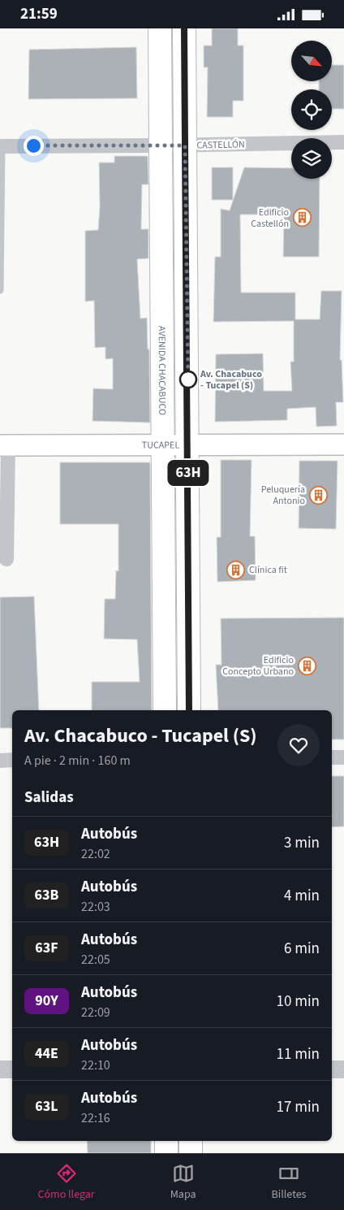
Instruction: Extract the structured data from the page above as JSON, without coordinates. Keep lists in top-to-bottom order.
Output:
{
  "streets": {
    "main road": ["AVENIDA CHACABUCO", "TUCAPEL"],
    "street": ["CASTELLÓN"]
  },
  "crossings": [
    ["CASTELLÓN", "AVENIDA CHACABUCO"],
    ["AVENIDA CHACABUCO", "TUCAPEL"]
  ],
  "places": {
    "building": [
      "Edificio Castellón",
      "Peluquería Antonio",
      "Clínica fit",
      "Edificio Concepto Urbano"
    ],
    "other": ["Av. Chacabuco - Tucapel (S)"]
  },
  "lines": ["bus line 63H"],
  "north": "bottom right",
  "page": {
    "status": "21:59",
    "on_map": "63H",
    "heading": [
      ["Av. Chacabuco - Tucapel (S)", "A pie · 2 min · 160 m"],
      "Salidas"
    ],
    "list": [
      {
        "mark": "63H",
        "name": "Autobús",
        "note": "22:02",
        "value": "3 min"
      },
      {
        "mark": "63B",
        "name": "Autobús",
        "note": "22:03",
        "value": "4 min"
      },
      {
        "mark": "63F",
        "name": "Autobús",
        "note": "22:05",
        "value": "6 min"
      },
      {
        "mark": "90Y",
        "name": "Autobús",
        "note": "22:09",
        "value": "10 min"
      },
      {
        "mark": "44E",
        "name": "Autobús",
        "note": "22:10",
        "value": "11 min"
      },
      {
        "mark": "63L",
        "name": "Autobús",
        "note": "22:16",
        "value": "17 min"
      }
    ],
    "tabs": ["Cómo llegar", "Mapa", "Billetes"]
  }
}
